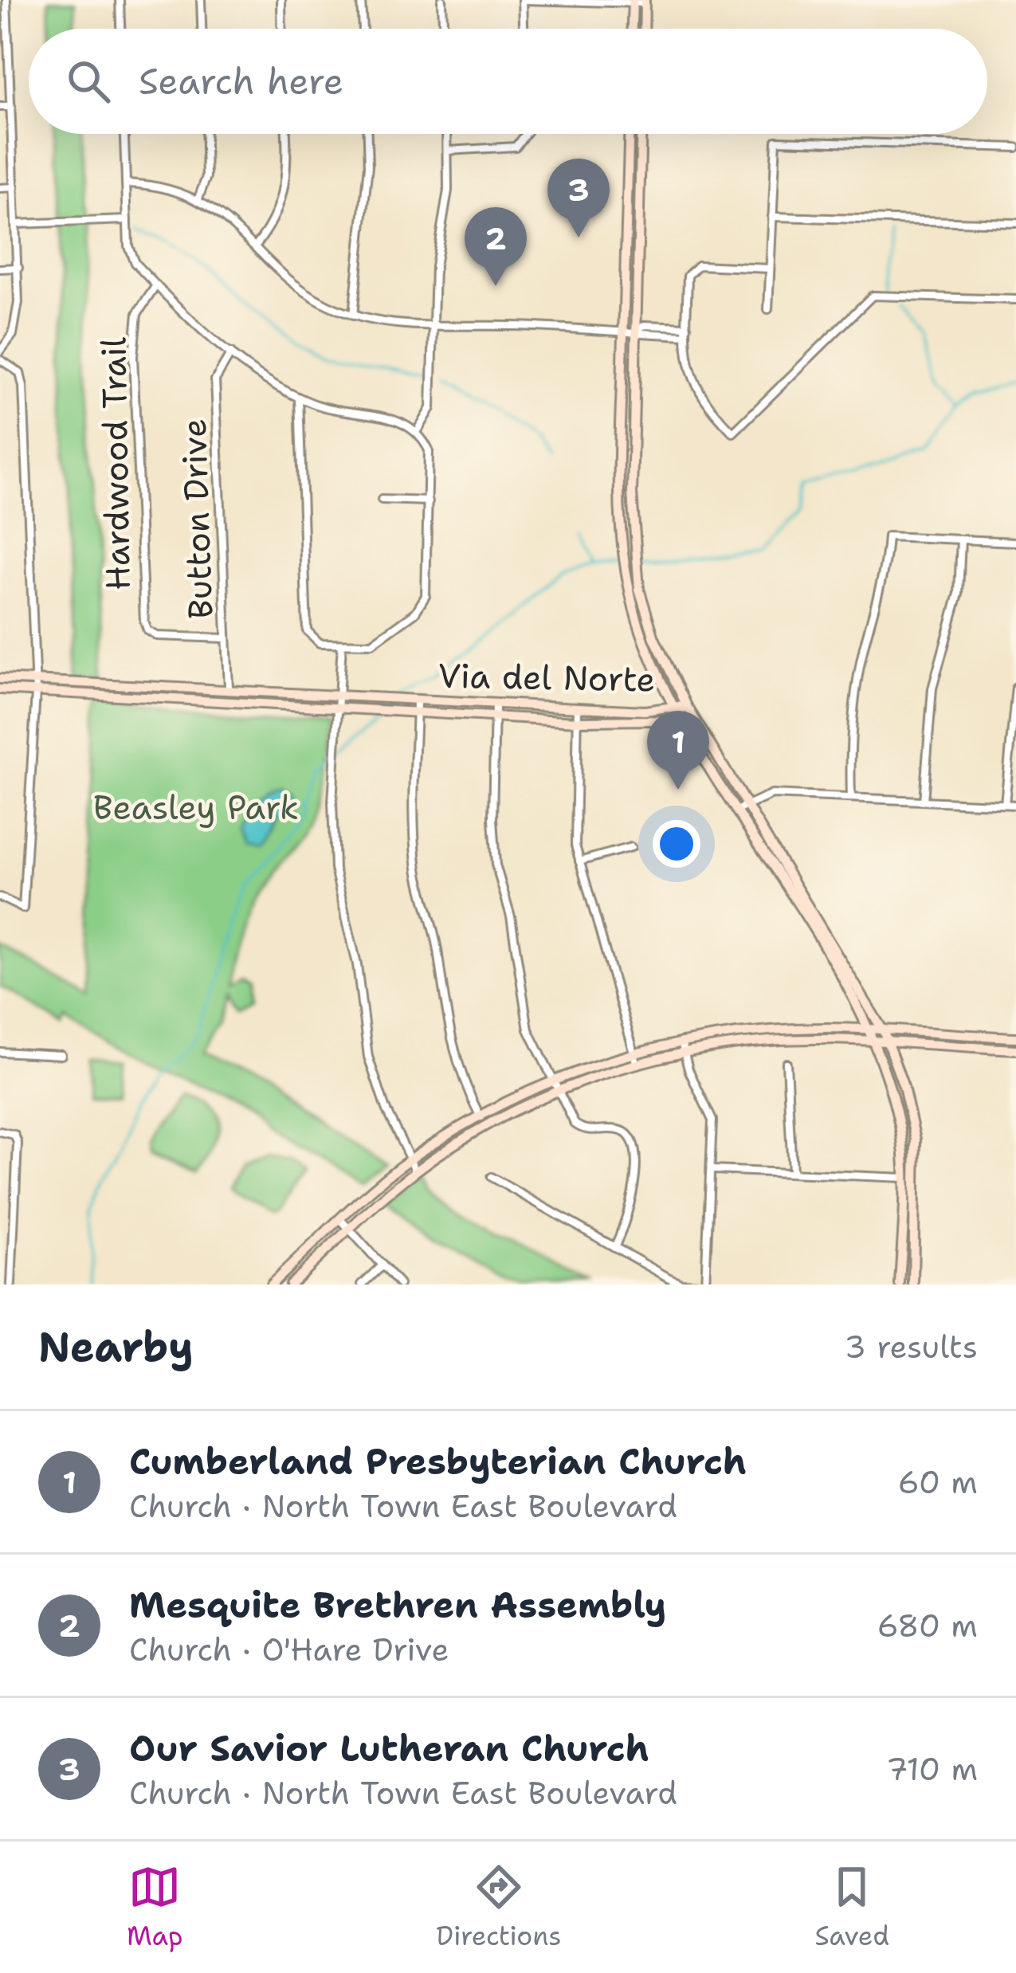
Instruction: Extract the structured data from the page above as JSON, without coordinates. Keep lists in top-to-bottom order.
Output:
{
  "streets": {
    "main road": ["Via del Norte"],
    "street": ["Hardwood Trail", "Button Drive"]
  },
  "crossings": [
    ["Hardwood Trail", "Button Drive"],
    ["Button Drive", "Via del Norte"]
  ],
  "parks": ["Beasley Park"],
  "page": {
    "search": "Search here",
    "pins": ["3", "2", "1"],
    "heading": ["Nearby", "3 results"],
    "list": [
      {
        "mark": "1",
        "name": "Cumberland Presbyterian Church",
        "note": "Church · North Town East Boulevard",
        "value": "60 m"
      },
      {
        "mark": "2",
        "name": "Mesquite Brethren Assembly",
        "note": "Church · O'Hare Drive",
        "value": "680 m"
      },
      {
        "mark": "3",
        "name": "Our Savior Lutheran Church",
        "note": "Church · North Town East Boulevard",
        "value": "710 m"
      }
    ],
    "nav": ["Map", "Directions", "Saved"]
  }
}
